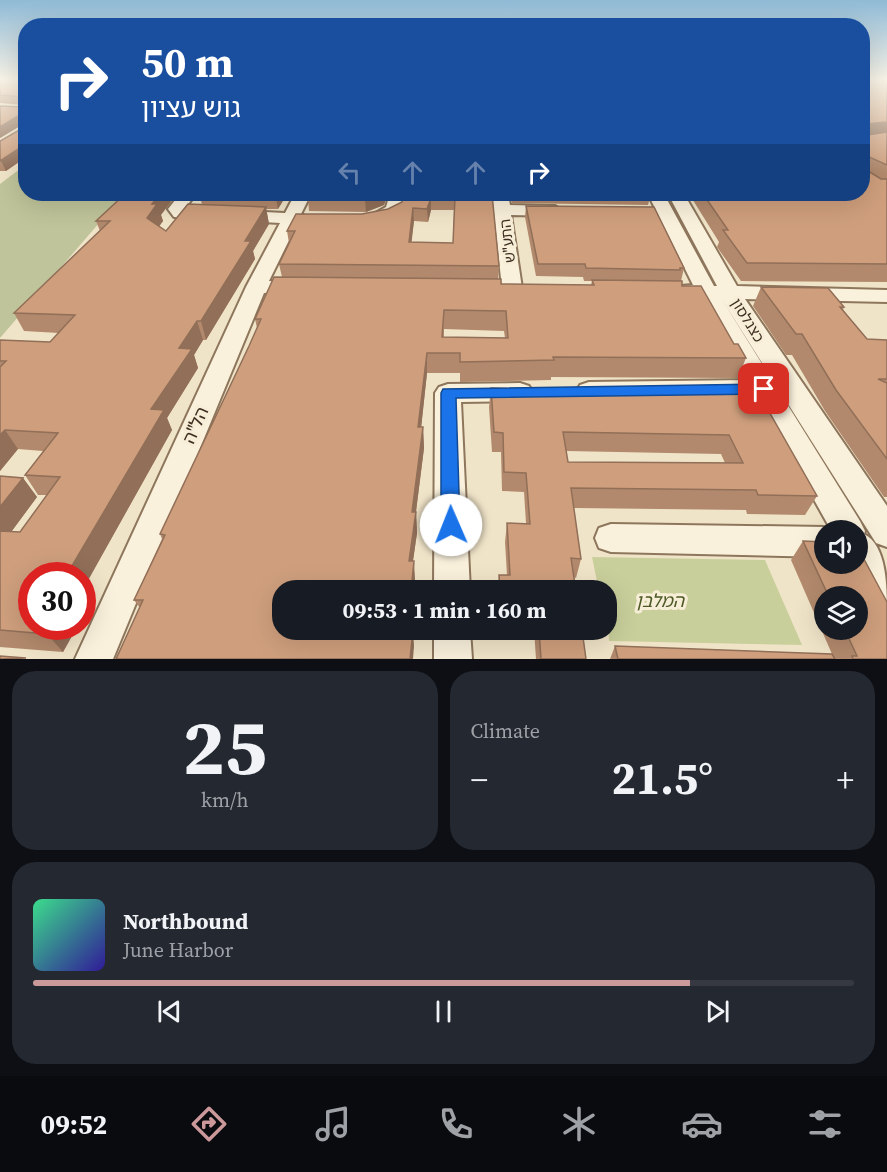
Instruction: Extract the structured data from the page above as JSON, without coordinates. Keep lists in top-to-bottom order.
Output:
{
  "streets": {
    "street": ["התע\"ש", "כצנלסון", "הל\"ה"]
  },
  "parks": ["המלבן"],
  "page": {
    "turn": ["50 m", "גוש עציון"],
    "limit": "30",
    "trip": "09:53 · 1 min · 160 m",
    "tile": [
      ["25", "km/h"],
      "Climate"
    ],
    "heat": ["−", "21.5°", "+"],
    "song": ["Northbound", "June Harbor"],
    "tabs": "09:52"
  }
}
